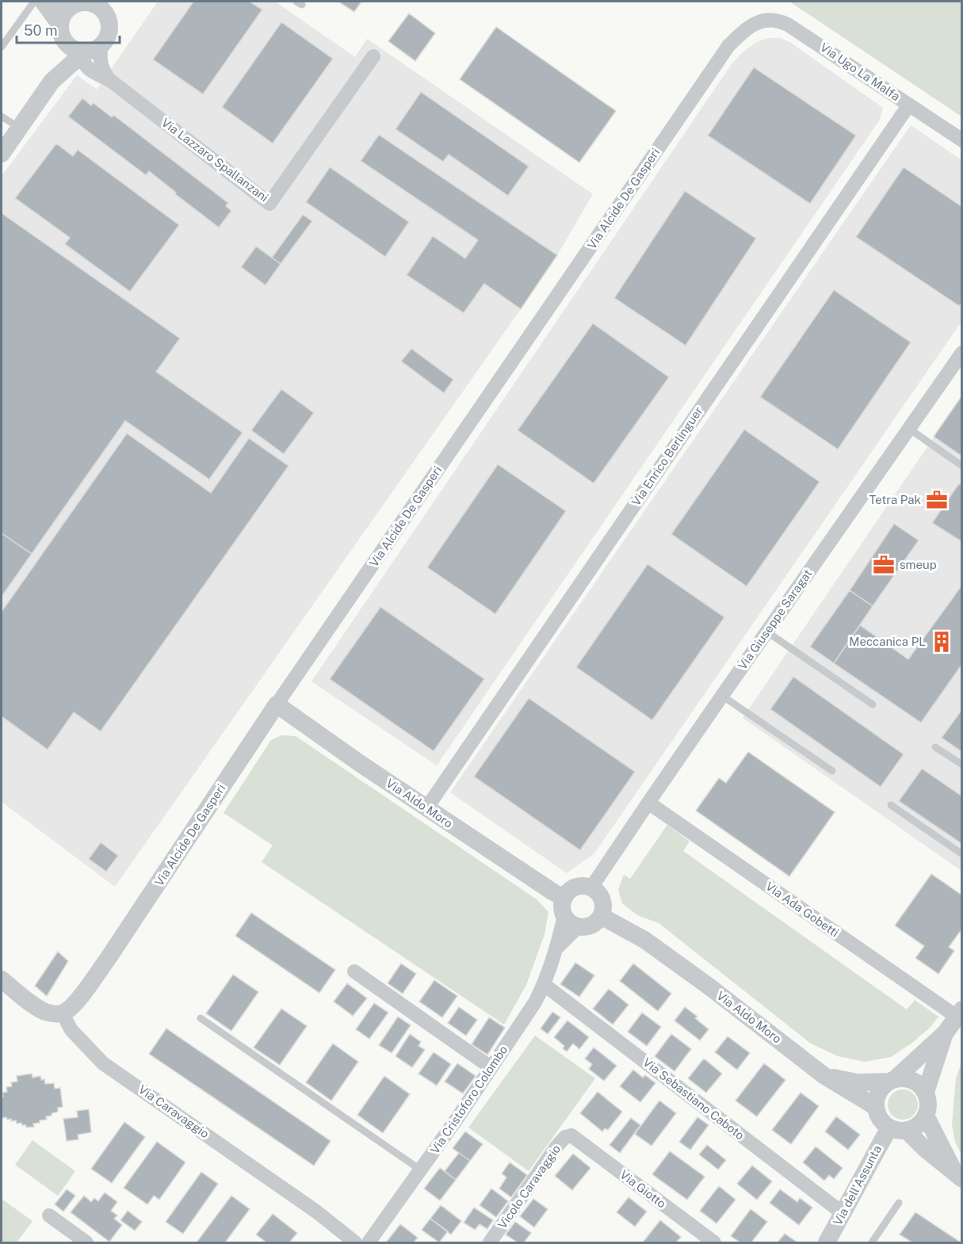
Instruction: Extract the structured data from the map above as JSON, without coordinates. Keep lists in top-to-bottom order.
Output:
{
  "streets": {
    "street": [
      "Via Ugo La Malfa",
      "Via Lazzaro Spallanzani",
      "Via Alcide De Gasperi",
      "Via Enrico Berlinguer",
      "Via Giuseppe Saragat",
      "Via Aldo Moro",
      "Via Ada Gobetti",
      "Via Sebastiano Caboto",
      "Via Cristoforo Colombo",
      "Via Caravaggio",
      "Via dell'Assunta",
      "Vicolo Caravaggio",
      "Via Giotto"
    ]
  },
  "crossings": [
    ["Via Ugo La Malfa", "Via Alcide De Gasperi"],
    ["Via Ugo La Malfa", "Via Enrico Berlinguer"],
    ["Via Alcide De Gasperi", "Via Aldo Moro"],
    ["Via Alcide De Gasperi", "Via Caravaggio"],
    ["Via Enrico Berlinguer", "Via Aldo Moro"],
    ["Via Giuseppe Saragat", "Via Aldo Moro"],
    ["Via Giuseppe Saragat", "Via Ada Gobetti"],
    ["Via Giuseppe Saragat", "Via Cristoforo Colombo"],
    ["Via Aldo Moro", "Via Cristoforo Colombo"],
    ["Via Aldo Moro", "Via dell'Assunta"],
    ["Via Sebastiano Caboto", "Via Cristoforo Colombo"],
    ["Via Sebastiano Caboto", "Via dell'Assunta"],
    ["Vicolo Caravaggio", "Via Giotto"]
  ],
  "places": {
    "office": ["Tetra Pak", "smeup"],
    "building": ["Meccanica PL"]
  },
  "scale_bar": "50 m"
}
